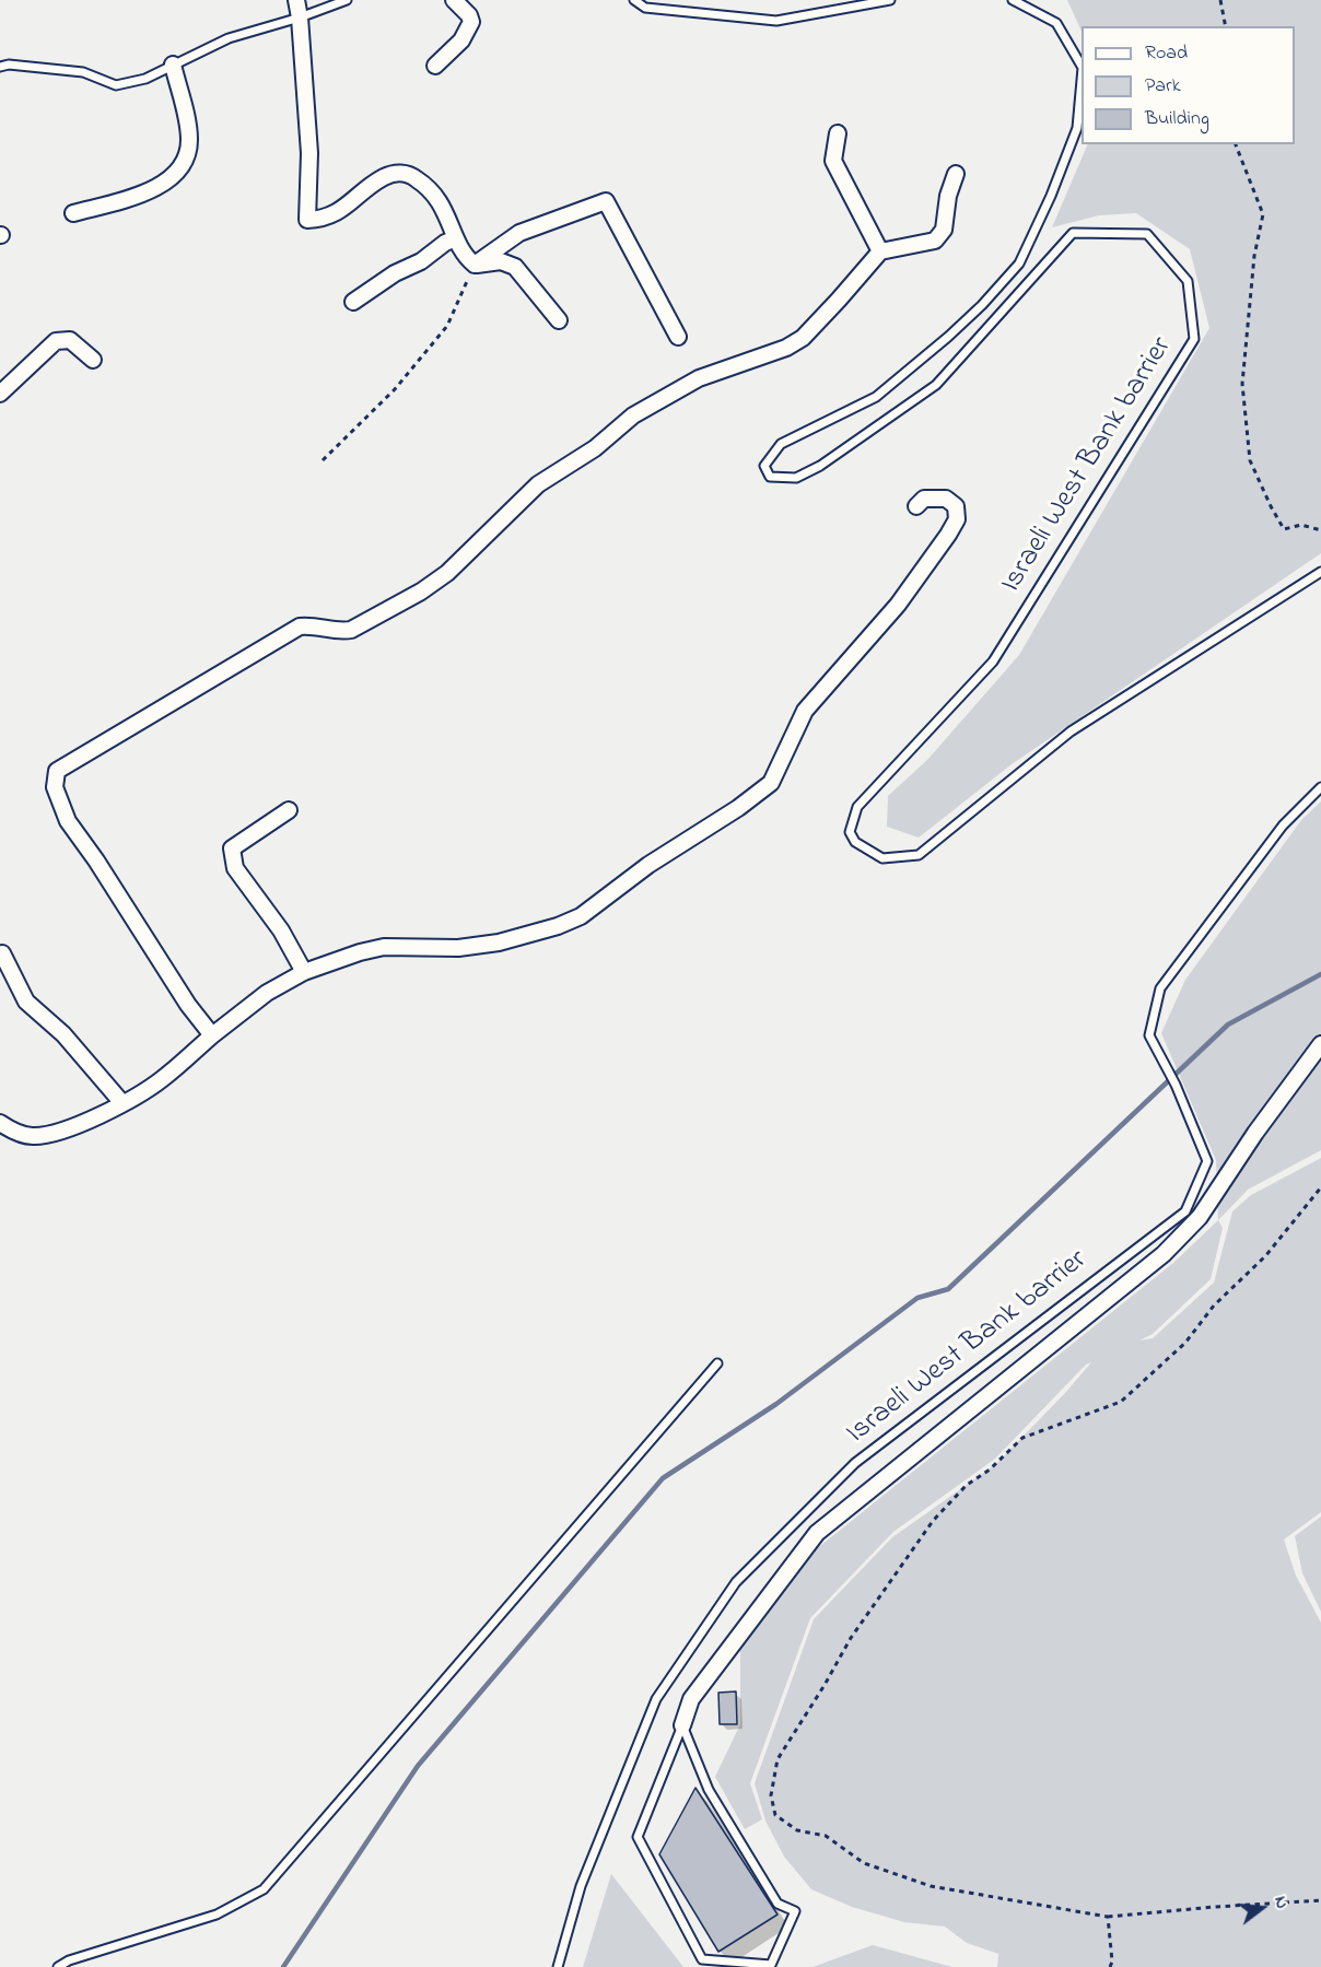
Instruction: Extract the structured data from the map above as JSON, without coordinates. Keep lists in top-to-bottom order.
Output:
{
  "streets": {
    "lane": ["Israeli West Bank barrier"]
  },
  "legend": ["Road", "Park", "Building"],
  "north": "right"
}
